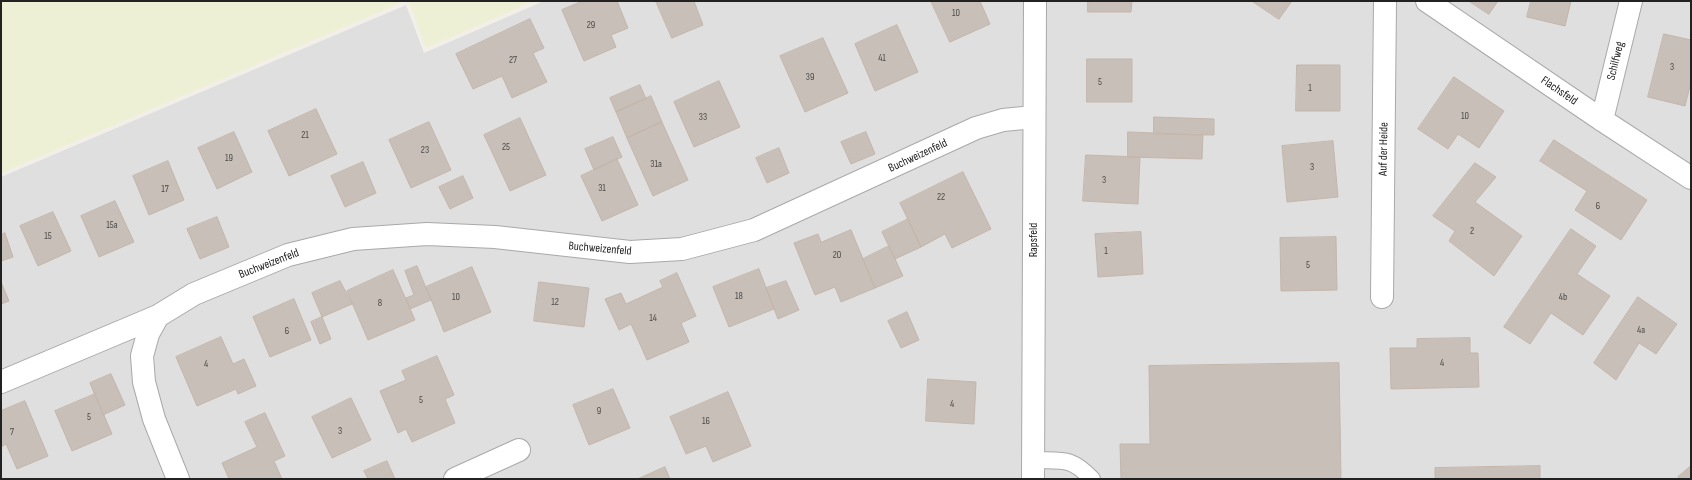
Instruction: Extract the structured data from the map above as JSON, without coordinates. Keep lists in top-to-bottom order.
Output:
{
  "streets": {
    "street": [
      "Schilfweg",
      "Flachsfeld",
      "Auf der Heide",
      "Buchweizenfeld",
      "Rapsfeld"
    ]
  },
  "crossings": [
    ["Schilfweg", "Flachsfeld"],
    ["Buchweizenfeld", "Rapsfeld"]
  ],
  "house_numbers": [
    "10",
    "29",
    "41",
    "27",
    "3",
    "39",
    "5",
    "1",
    "10",
    "33",
    "21",
    "25",
    "23",
    "19",
    "31a",
    "3",
    "3",
    "31",
    "17",
    "22",
    "6",
    "15a",
    "2",
    "15",
    "1",
    "20",
    "5",
    "18",
    "10",
    "4b",
    "12",
    "8",
    "14",
    "4a",
    "6",
    "4",
    "4",
    "5",
    "4",
    "9",
    "5",
    "16",
    "3",
    "7"
  ]
}
